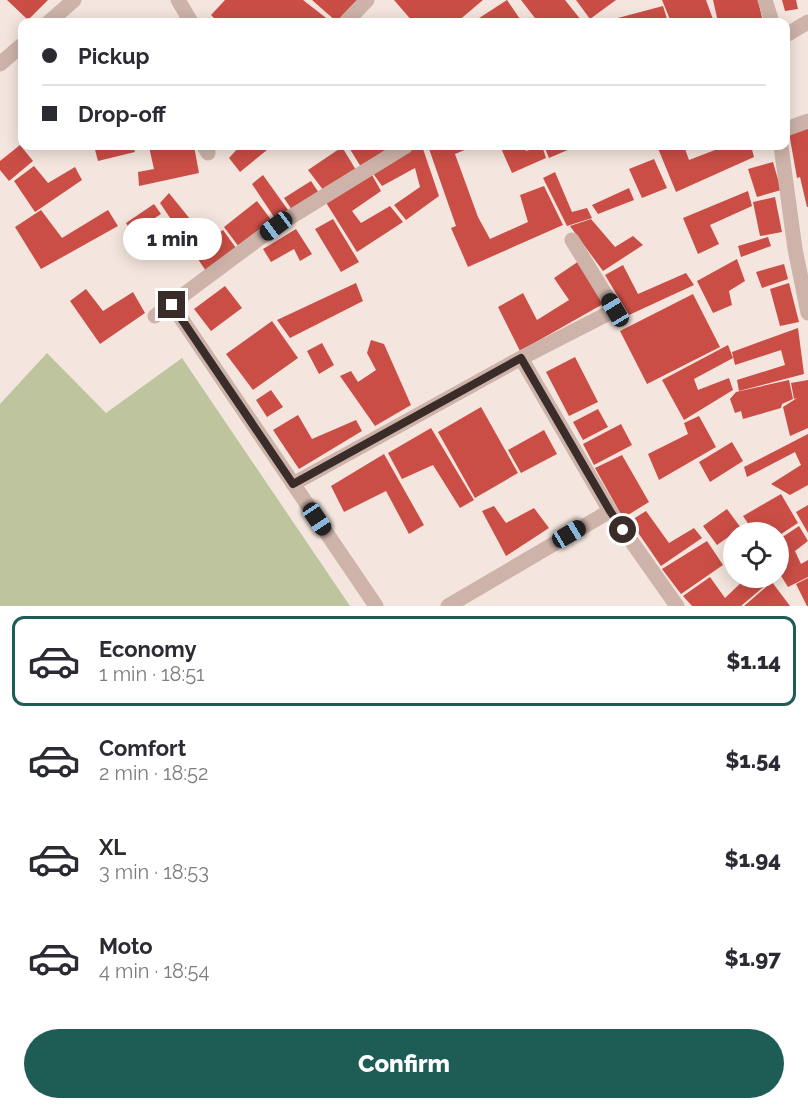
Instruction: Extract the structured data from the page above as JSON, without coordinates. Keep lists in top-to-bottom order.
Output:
{
  "page": {
    "banner": ["Pickup", "Drop-off"],
    "bubble": "1 min",
    "list": [
      {
        "name": "Economy",
        "note": "1 min · 18:51",
        "value": "$1.14"
      },
      {
        "name": "Comfort",
        "note": "2 min · 18:52",
        "value": "$1.54"
      },
      {
        "name": "XL",
        "note": "3 min · 18:53",
        "value": "$1.94"
      },
      {
        "name": "Moto",
        "note": "4 min · 18:54",
        "value": "$1.97"
      }
    ],
    "buttons": "Confirm"
  }
}
